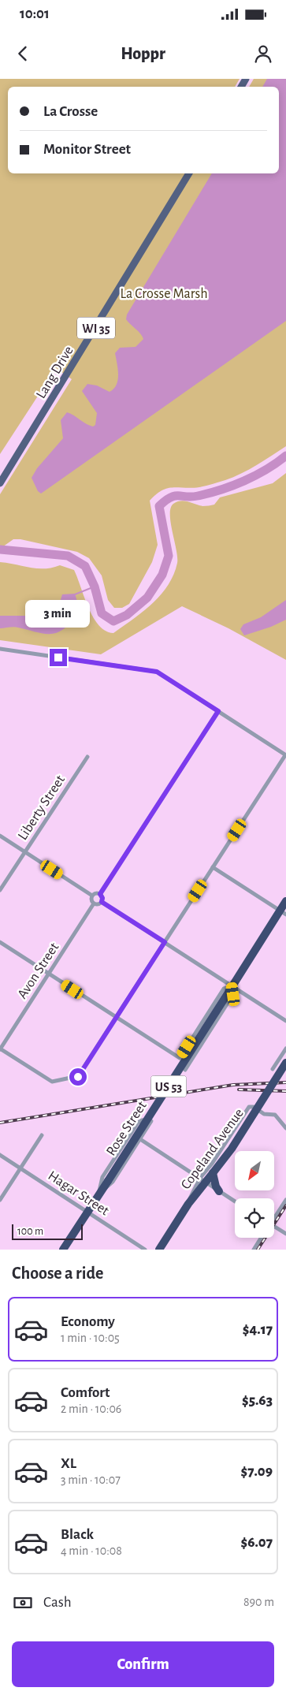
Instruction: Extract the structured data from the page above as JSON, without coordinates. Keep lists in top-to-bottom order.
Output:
{
  "streets": {
    "highway": ["US 53", "Rose Street", "Copeland Avenue"],
    "main road": ["WI 35", "Lang Drive"],
    "street": ["Liberty Street", "Avon Street", "Hagar Street"]
  },
  "crossings": [
    ["Rose Street", "Hagar Street"]
  ],
  "parks": ["La Crosse Marsh"],
  "scale_bar": "100 m",
  "north": "bottom left",
  "page": {
    "status": "10:01",
    "header": "Hoppr",
    "banner": ["La Crosse", "Monitor Street"],
    "bubble": "3 min",
    "scale": "100 m",
    "heading": "Choose a ride",
    "list": [
      {
        "name": "Economy",
        "note": "1 min · 10:05",
        "value": "$4.17"
      },
      {
        "name": "Comfort",
        "note": "2 min · 10:06",
        "value": "$5.63"
      },
      {
        "name": "XL",
        "note": "3 min · 10:07",
        "value": "$7.09"
      },
      {
        "name": "Black",
        "note": "4 min · 10:08",
        "value": "$6.07"
      }
    ],
    "pay": ["Cash", "890 m"],
    "buttons": "Confirm"
  }
}
